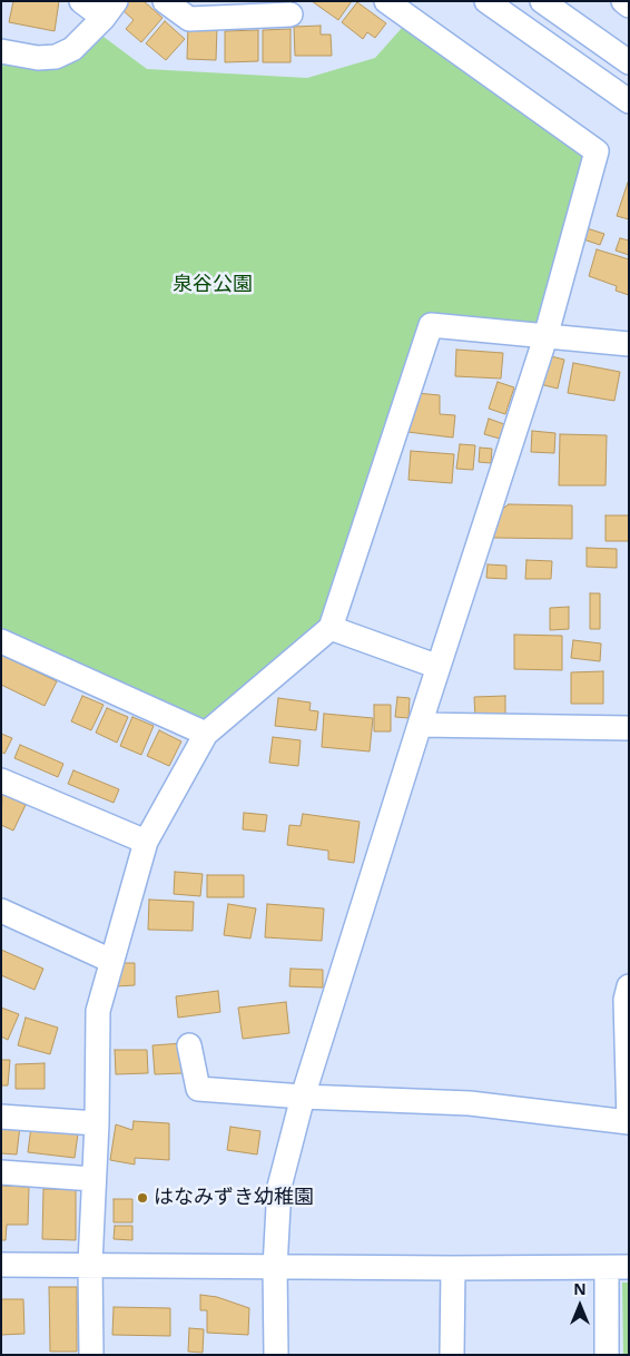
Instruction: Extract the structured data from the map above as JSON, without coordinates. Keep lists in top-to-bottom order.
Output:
{
  "parks": ["泉谷公園"],
  "places": ["はなみずき幼稚園"],
  "north": "top"
}
